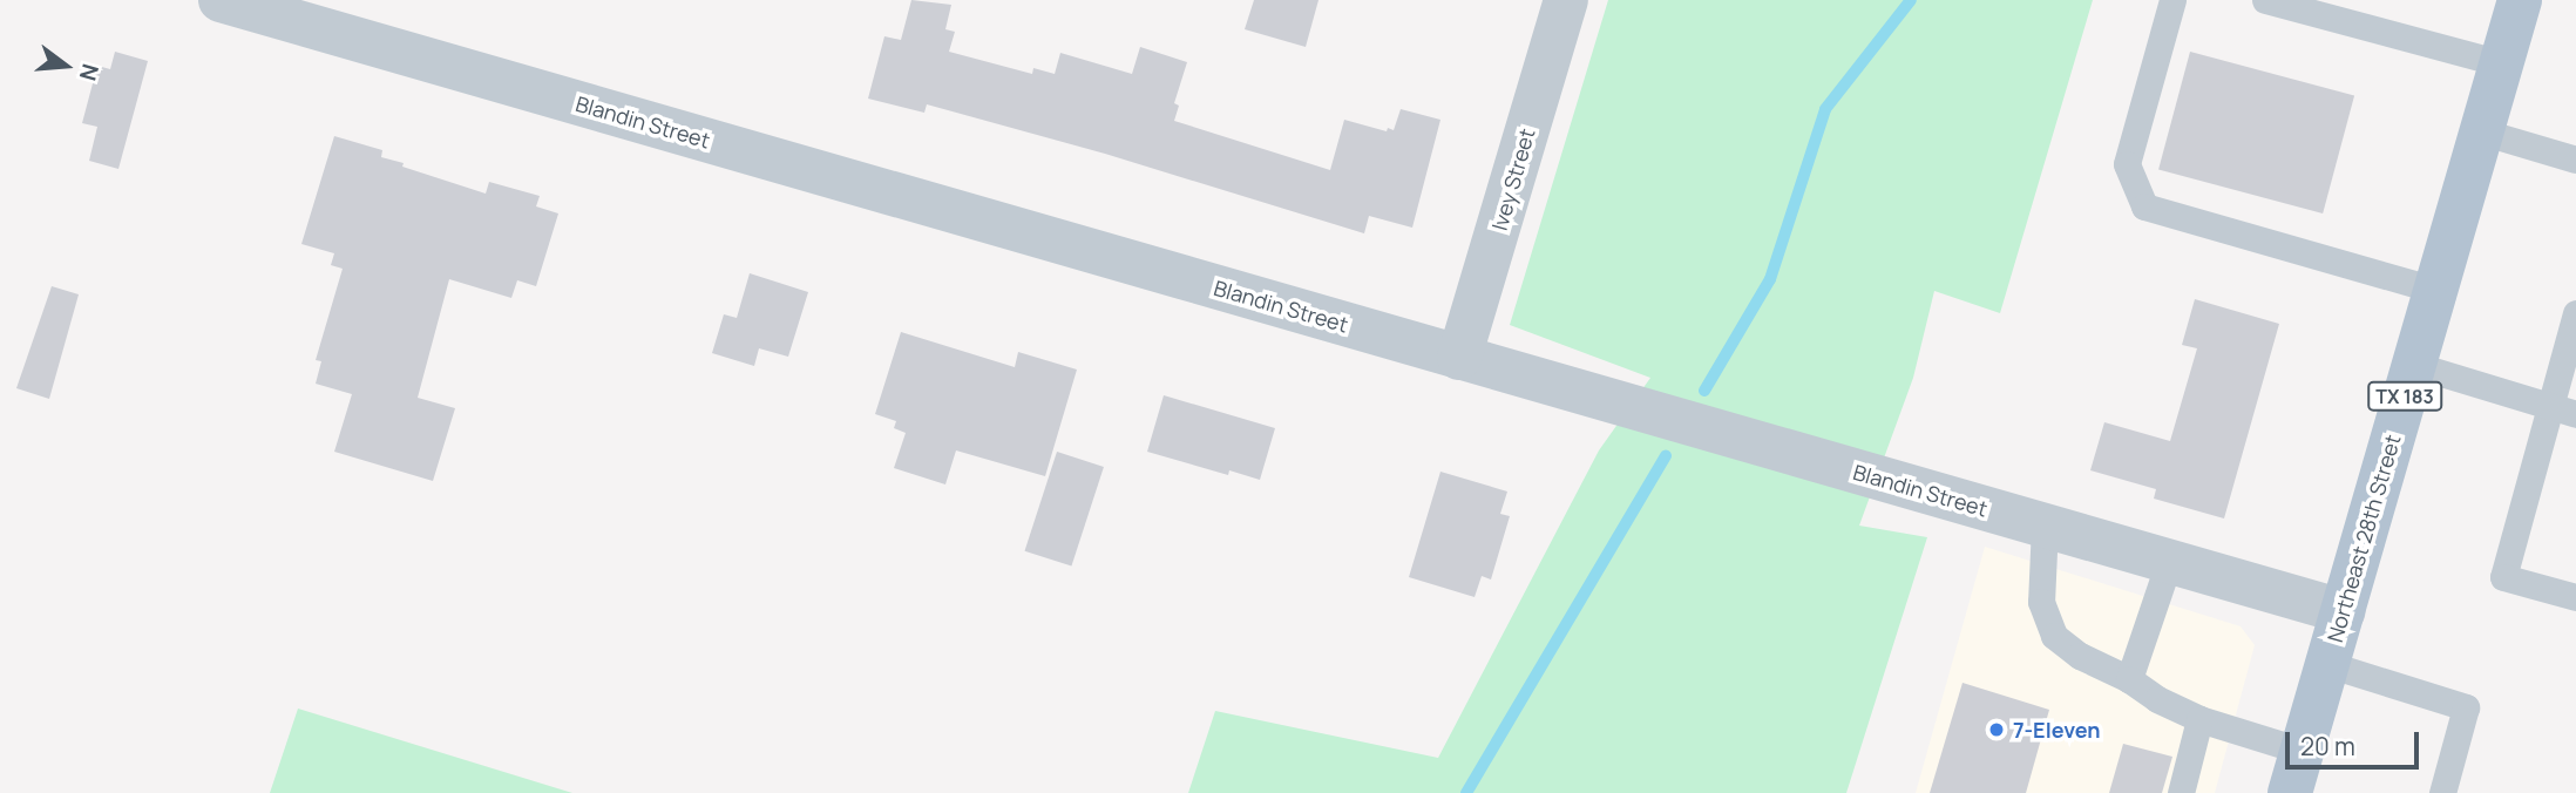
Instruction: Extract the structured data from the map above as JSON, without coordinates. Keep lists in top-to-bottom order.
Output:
{
  "streets": {
    "main road": ["TX 183", "Northeast 28th Street"],
    "street": ["Blandin Street", "Ivey Street"]
  },
  "crossings": [
    ["Blandin Street", "Ivey Street"],
    ["Blandin Street", "Northeast 28th Street"]
  ],
  "places": ["7-Eleven"],
  "scale_bar": "20 m",
  "north": "right"
}
